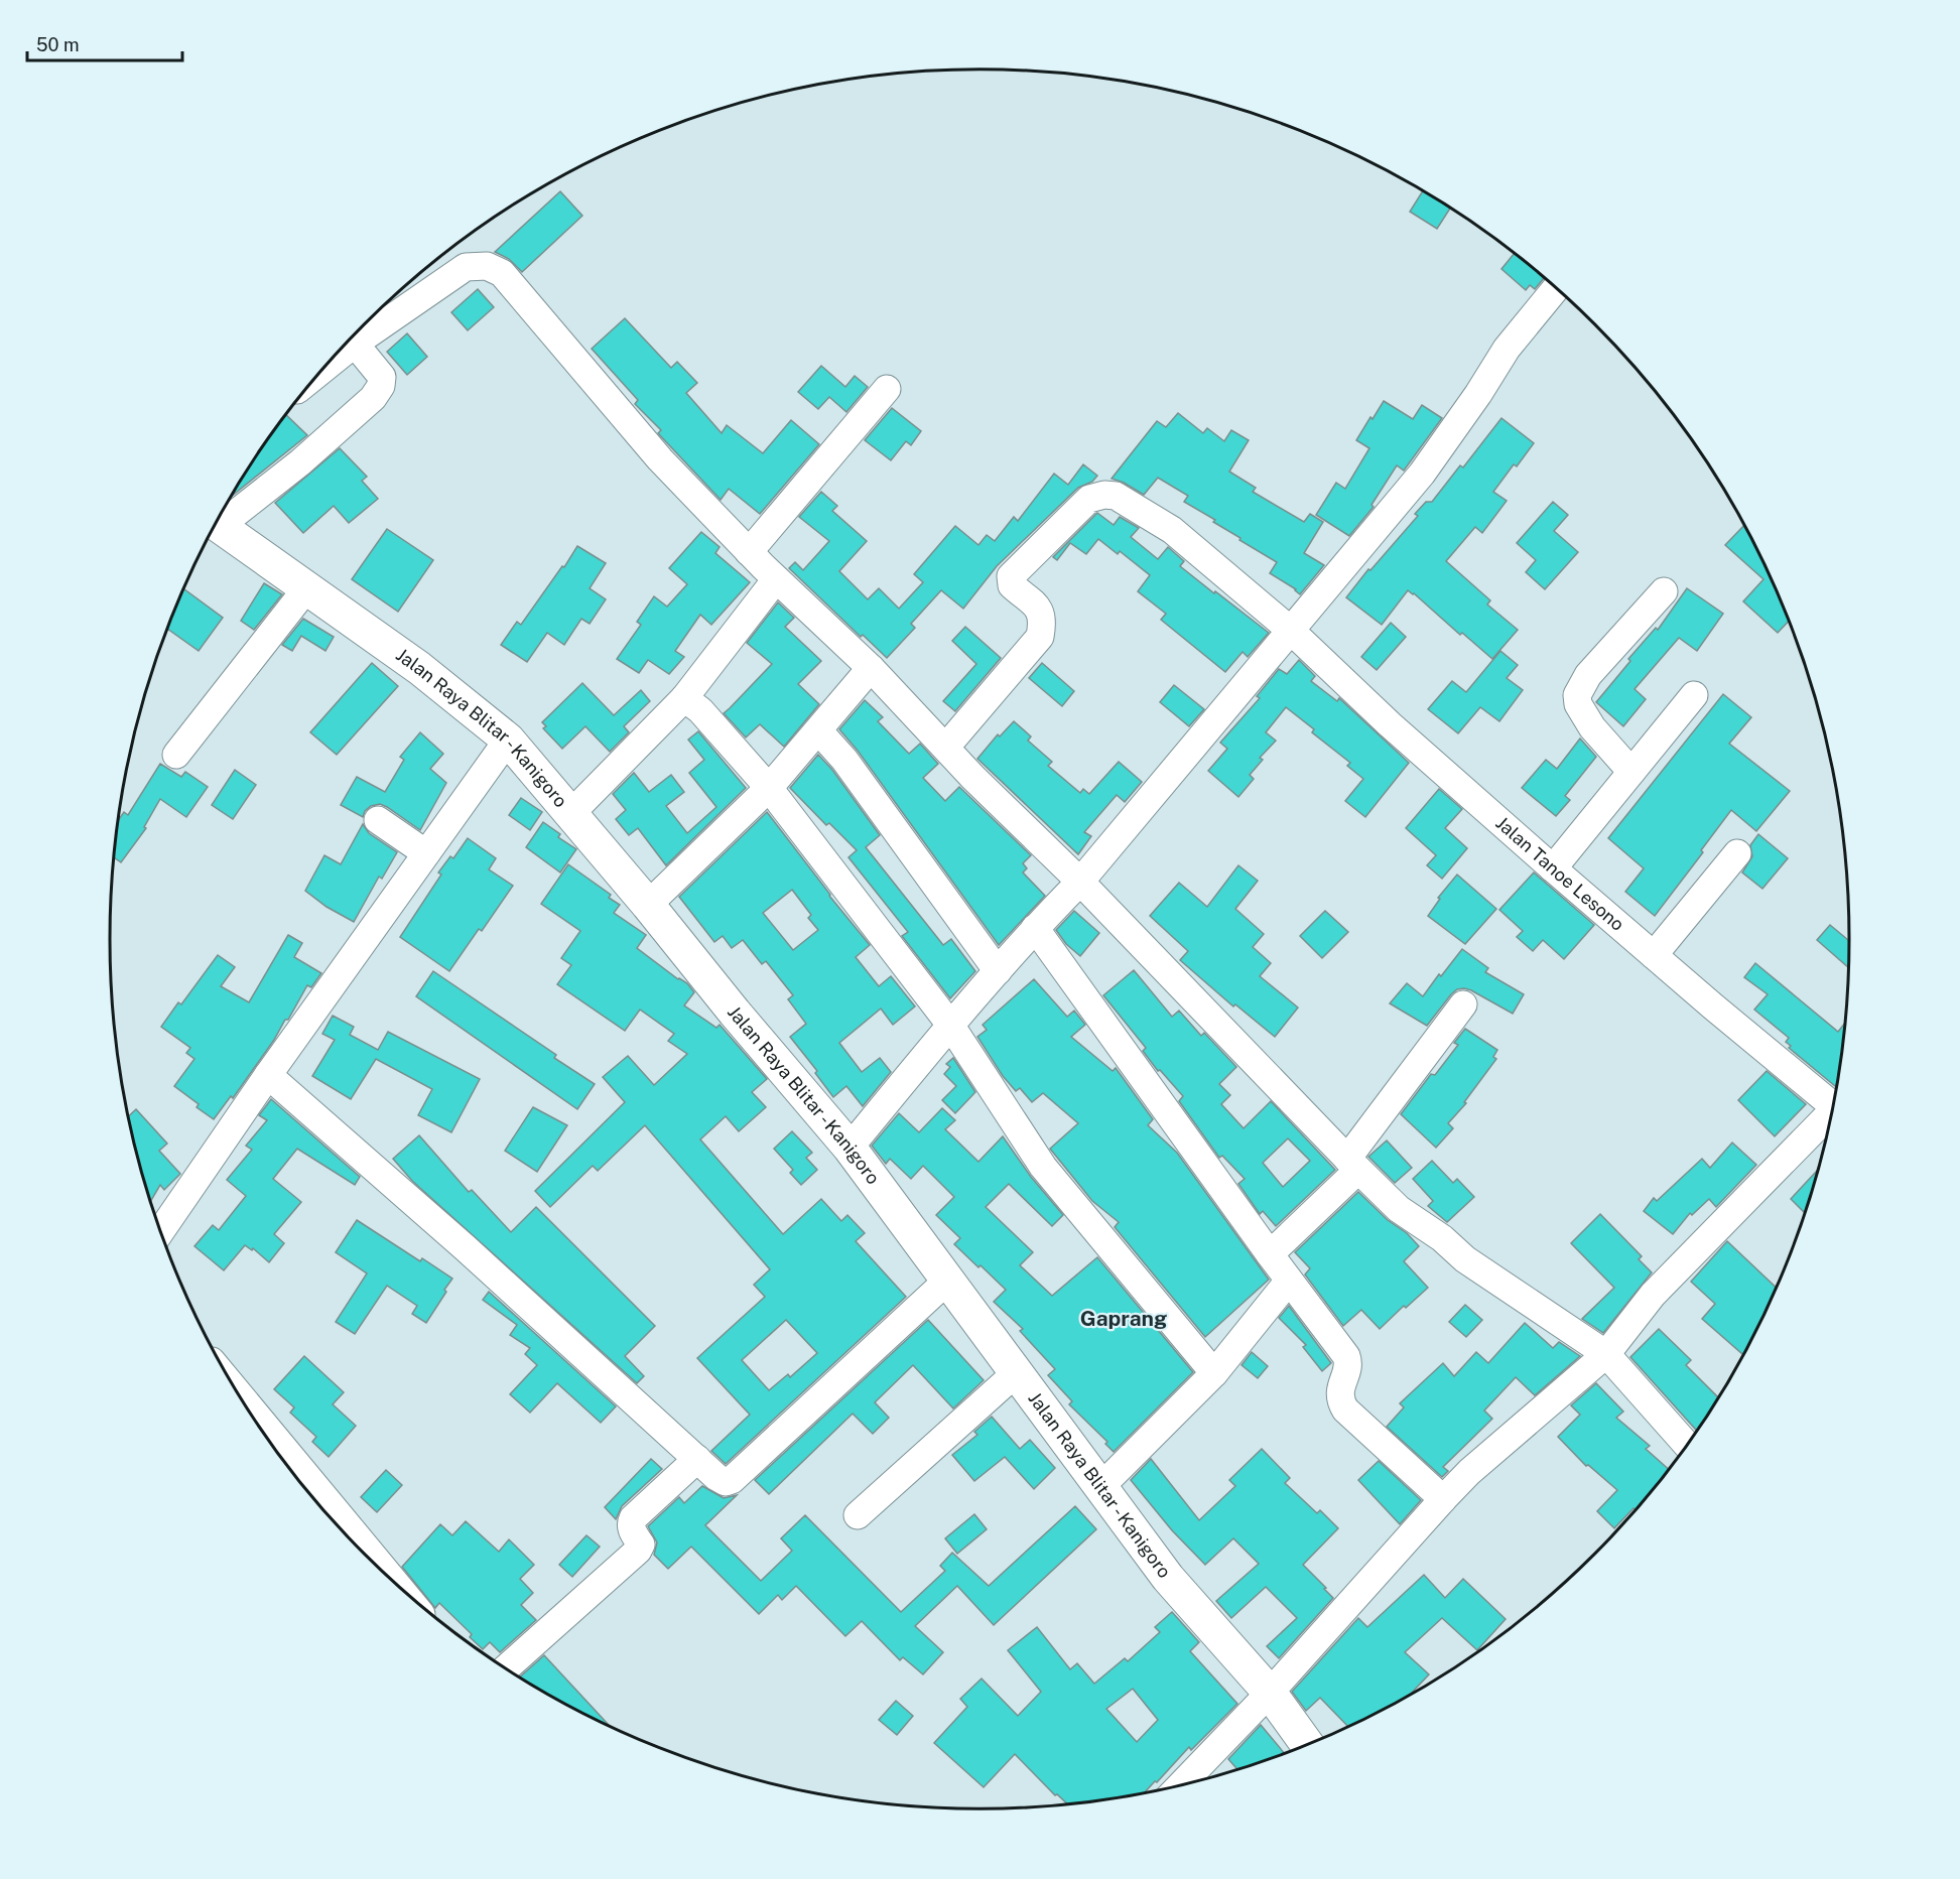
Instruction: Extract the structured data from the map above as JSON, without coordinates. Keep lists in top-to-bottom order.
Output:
{
  "streets": {
    "main road": ["Jalan Raya Blitar - Kanigoro"],
    "street": ["Jalan Tanoe Lesono"]
  },
  "districts": ["Gaprang"],
  "scale_bar": "50 m"
}
